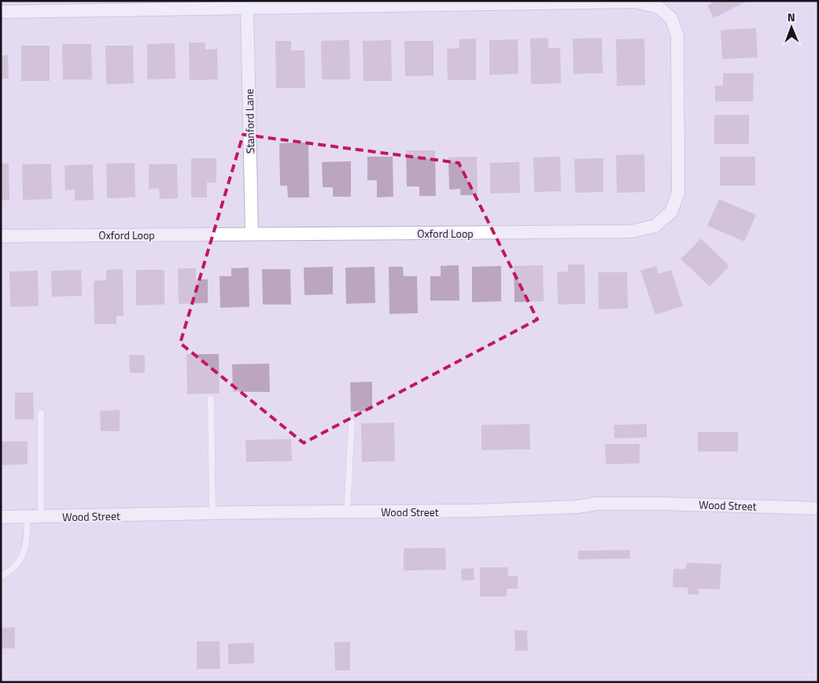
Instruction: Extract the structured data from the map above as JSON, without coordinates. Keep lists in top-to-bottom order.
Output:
{
  "streets": {
    "street": ["Stanford Lane", "Oxford Loop", "Wood Street"]
  },
  "crossings": [
    ["Stanford Lane", "Oxford Loop"]
  ],
  "north": "top"
}
